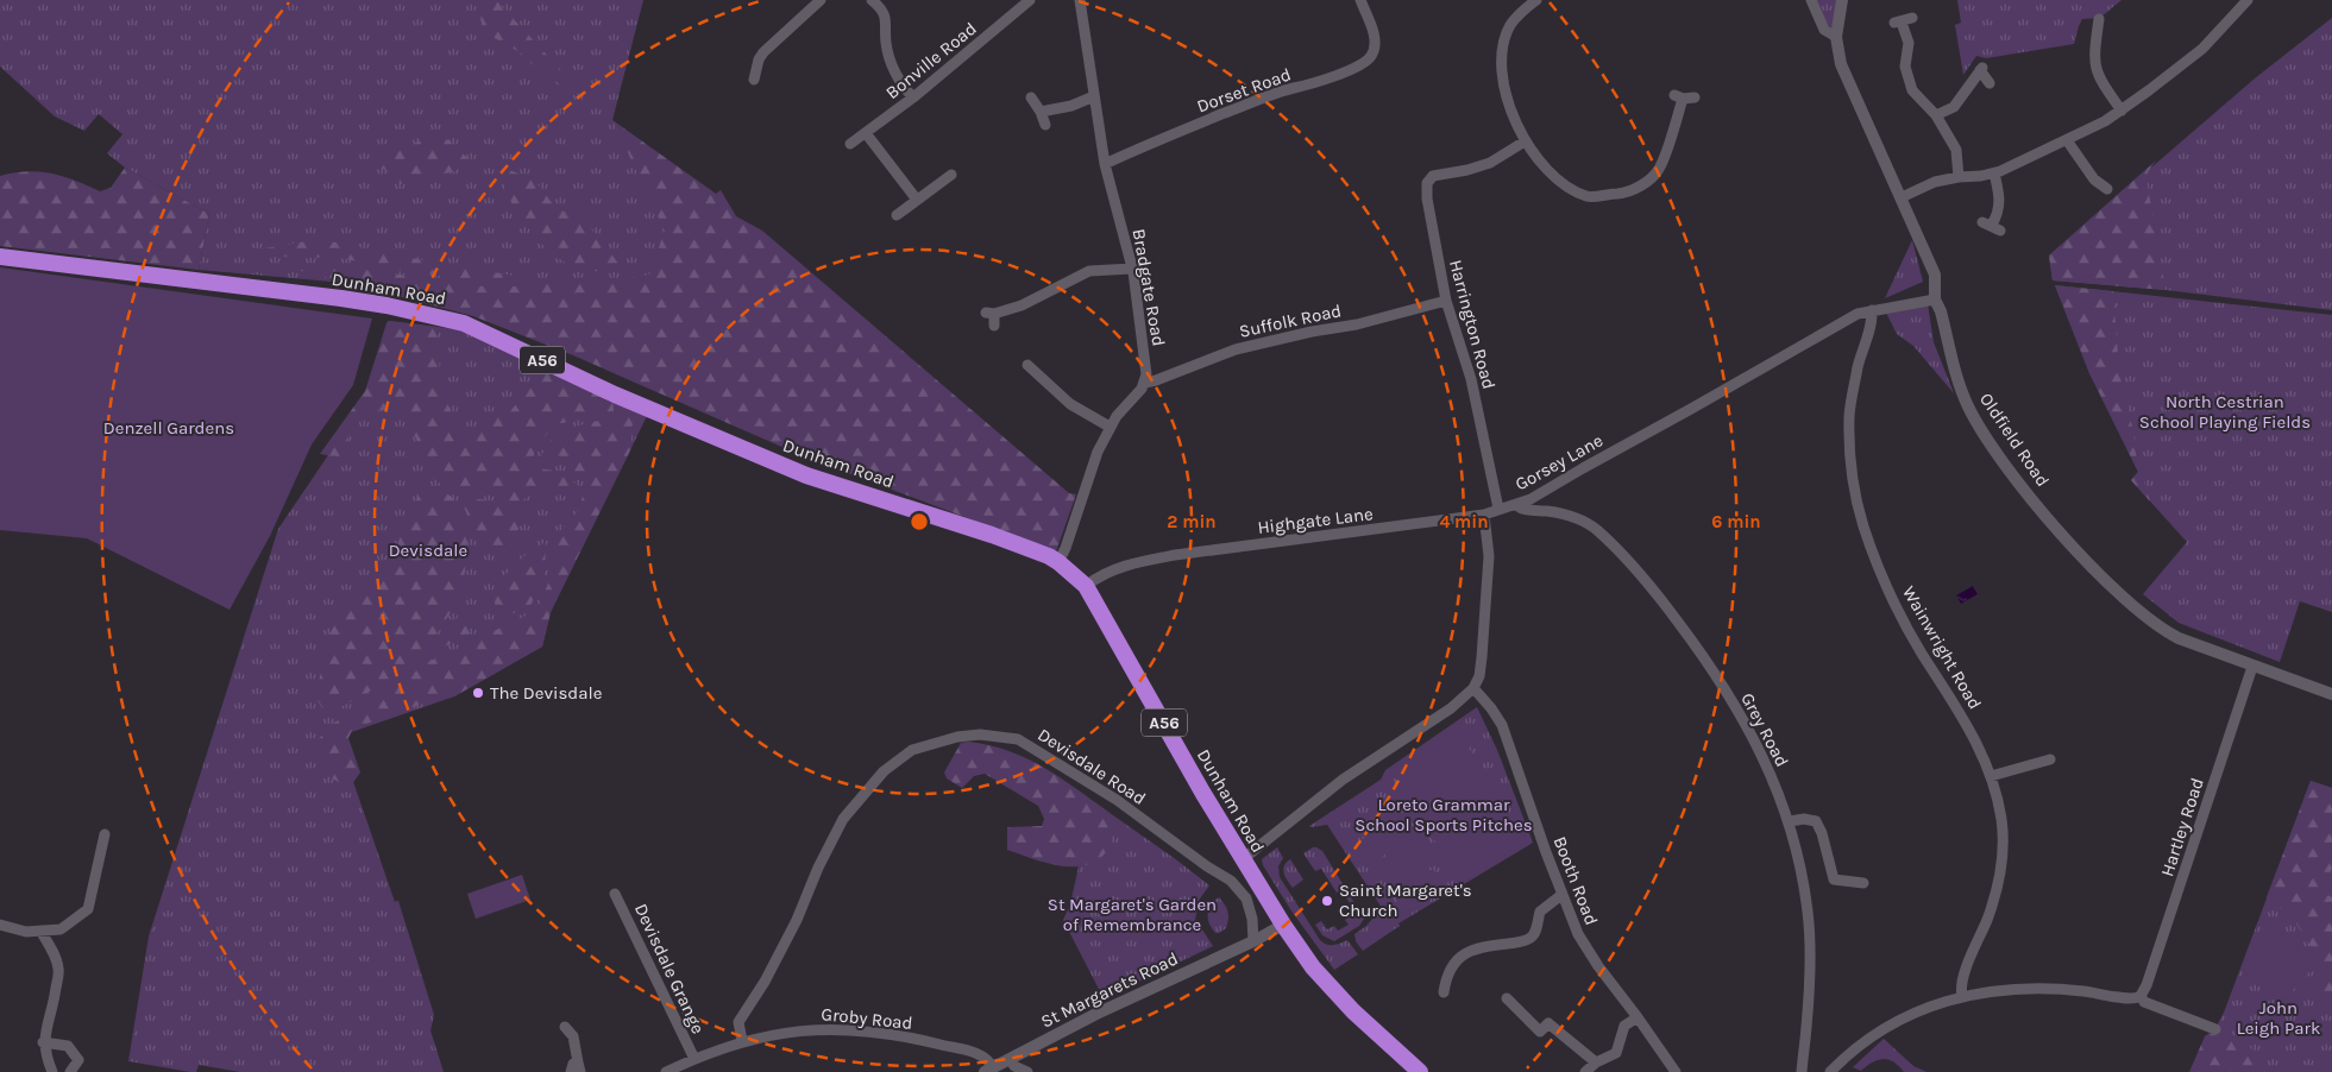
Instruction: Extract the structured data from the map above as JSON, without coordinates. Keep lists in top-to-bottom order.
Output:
{
  "streets": {
    "highway": ["Dunham Road", "A56"],
    "street": [
      "Bonville Road",
      "Dorset Road",
      "Bradgate Road",
      "Suffolk Road",
      "Harrington Road",
      "Oldfield Road",
      "Gorsey Lane",
      "Highgate Lane",
      "Wainwright Road",
      "Grey Road",
      "Devisdale Road",
      "Hartley Road",
      "Booth Road",
      "Devisdale Grange",
      "St Margarets Road",
      "Groby Road"
    ]
  },
  "crossings": [
    ["Dorset Road", "Bradgate Road"],
    ["Bradgate Road", "Suffolk Road"],
    ["Dunham Road", "Highgate Lane"],
    ["Dunham Road", "St Margarets Road"],
    ["Suffolk Road", "Harrington Road"],
    ["Harrington Road", "Gorsey Lane"],
    ["Oldfield Road", "Gorsey Lane"],
    ["Oldfield Road", "Hartley Road"],
    ["Gorsey Lane", "Highgate Lane"],
    ["Gorsey Lane", "Wainwright Road"],
    ["Gorsey Lane", "Grey Road"],
    ["Devisdale Road", "St Margarets Road"],
    ["Devisdale Road", "Groby Road"],
    ["Devisdale Grange", "Groby Road"],
    ["St Margarets Road", "Groby Road"]
  ],
  "parks": [
    "North Cestrian School Playing Fields",
    "Denzell Gardens",
    "Devisdale",
    "Loreto Grammar School Sports Pitches",
    "St Margaret's Garden of Remembrance",
    "John Leigh Park"
  ],
  "places": ["The Devisdale", "Saint Margaret's Church"],
  "rings": ["2 min", "4 min", "6 min"]
}
